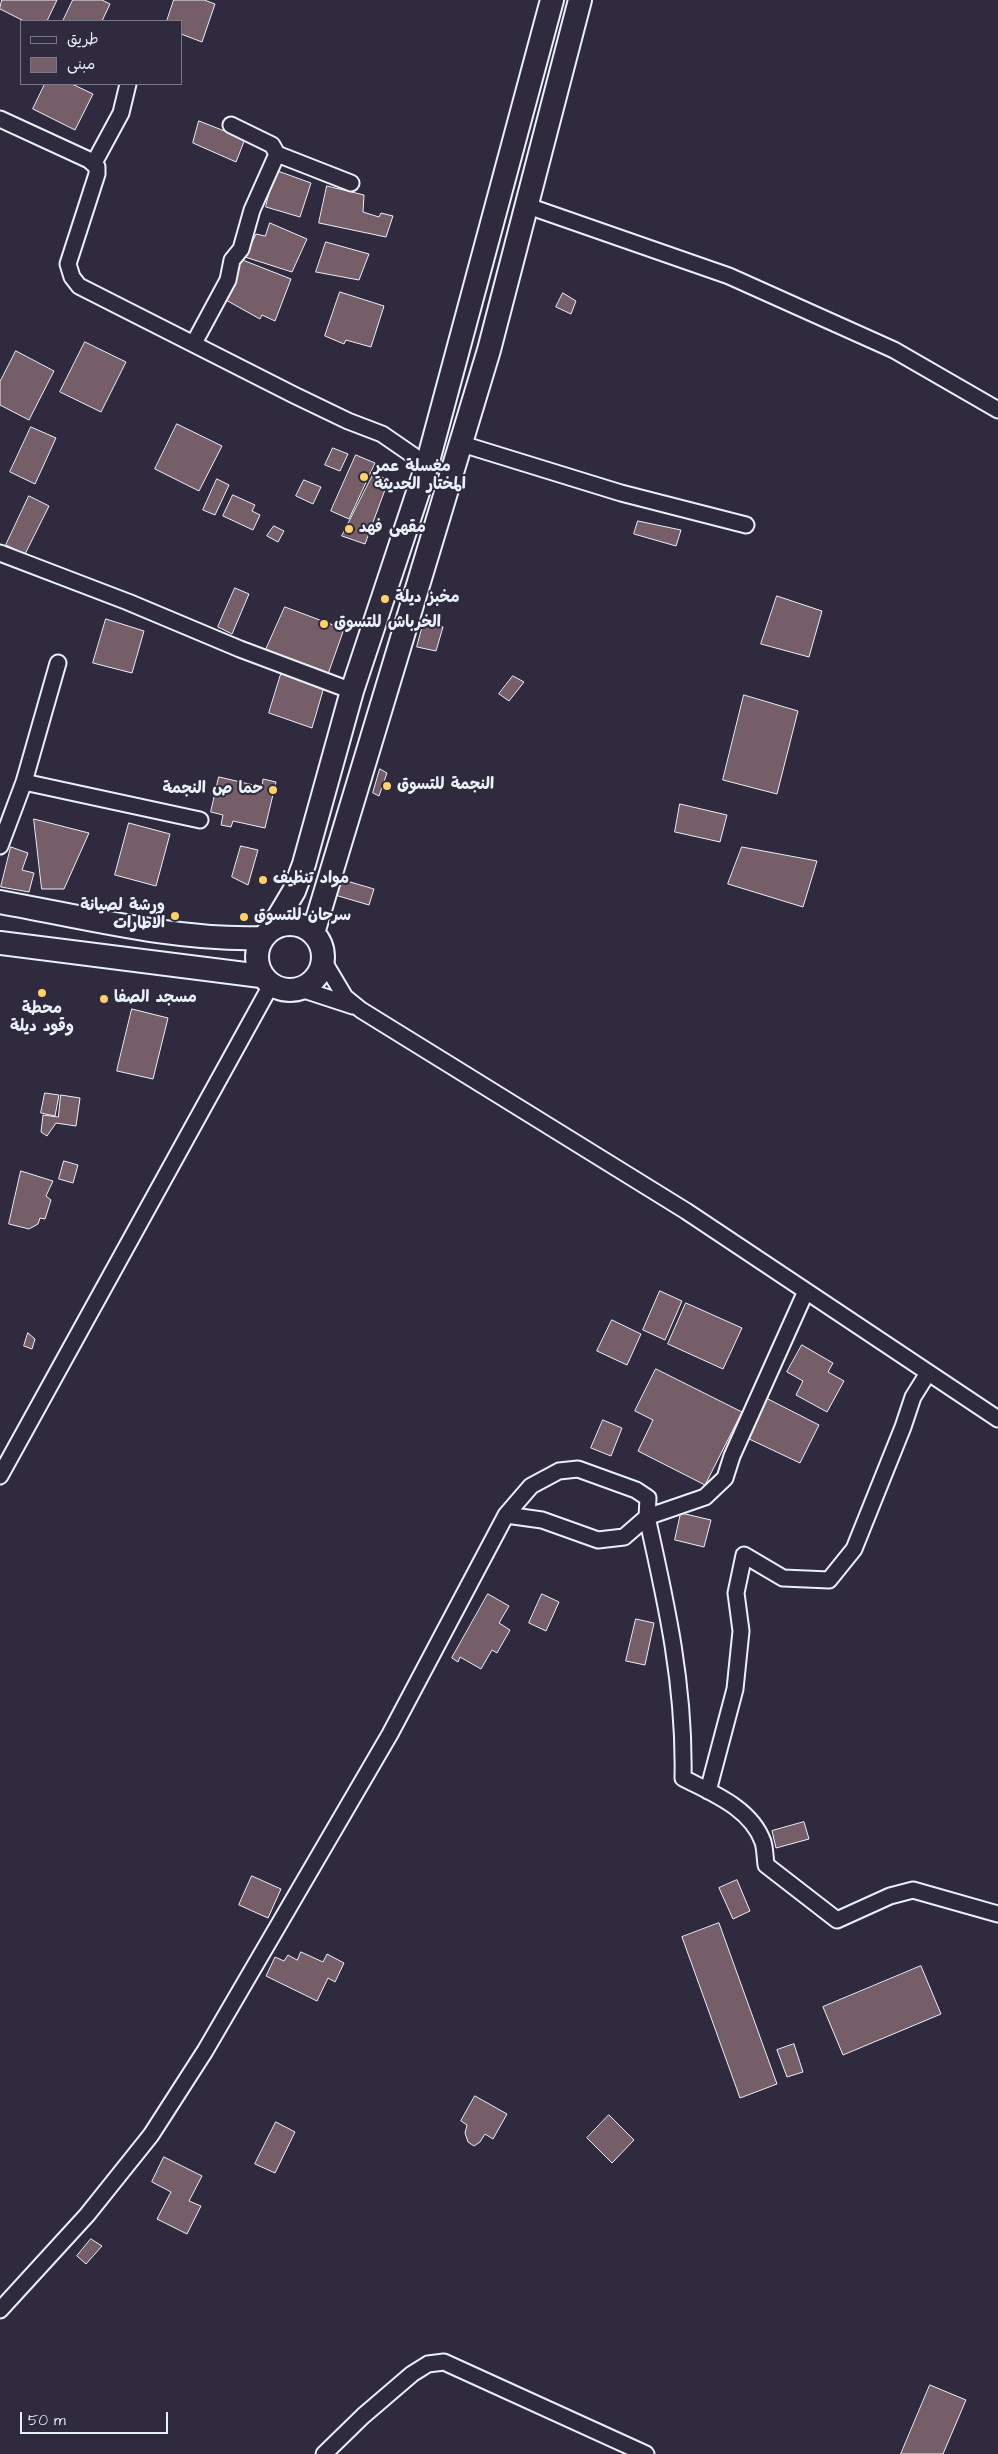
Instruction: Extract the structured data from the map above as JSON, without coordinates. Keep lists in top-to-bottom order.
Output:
{
  "places": [
    "مغسلة عمر المختار الحديثة",
    "مقهى فهد",
    "مخبز ديلة",
    "الخرباش للتسوق",
    "النجمة للتسوق",
    "حما ص النجمة",
    "مواد تنظيف",
    "ورشة لصيانة الاطارات",
    "سرحان للتسوق",
    "محطة وقود ديلة",
    "مسجد الصفا"
  ],
  "legend": ["طريق", "مبنى"],
  "scale_bar": "50 m"
}
